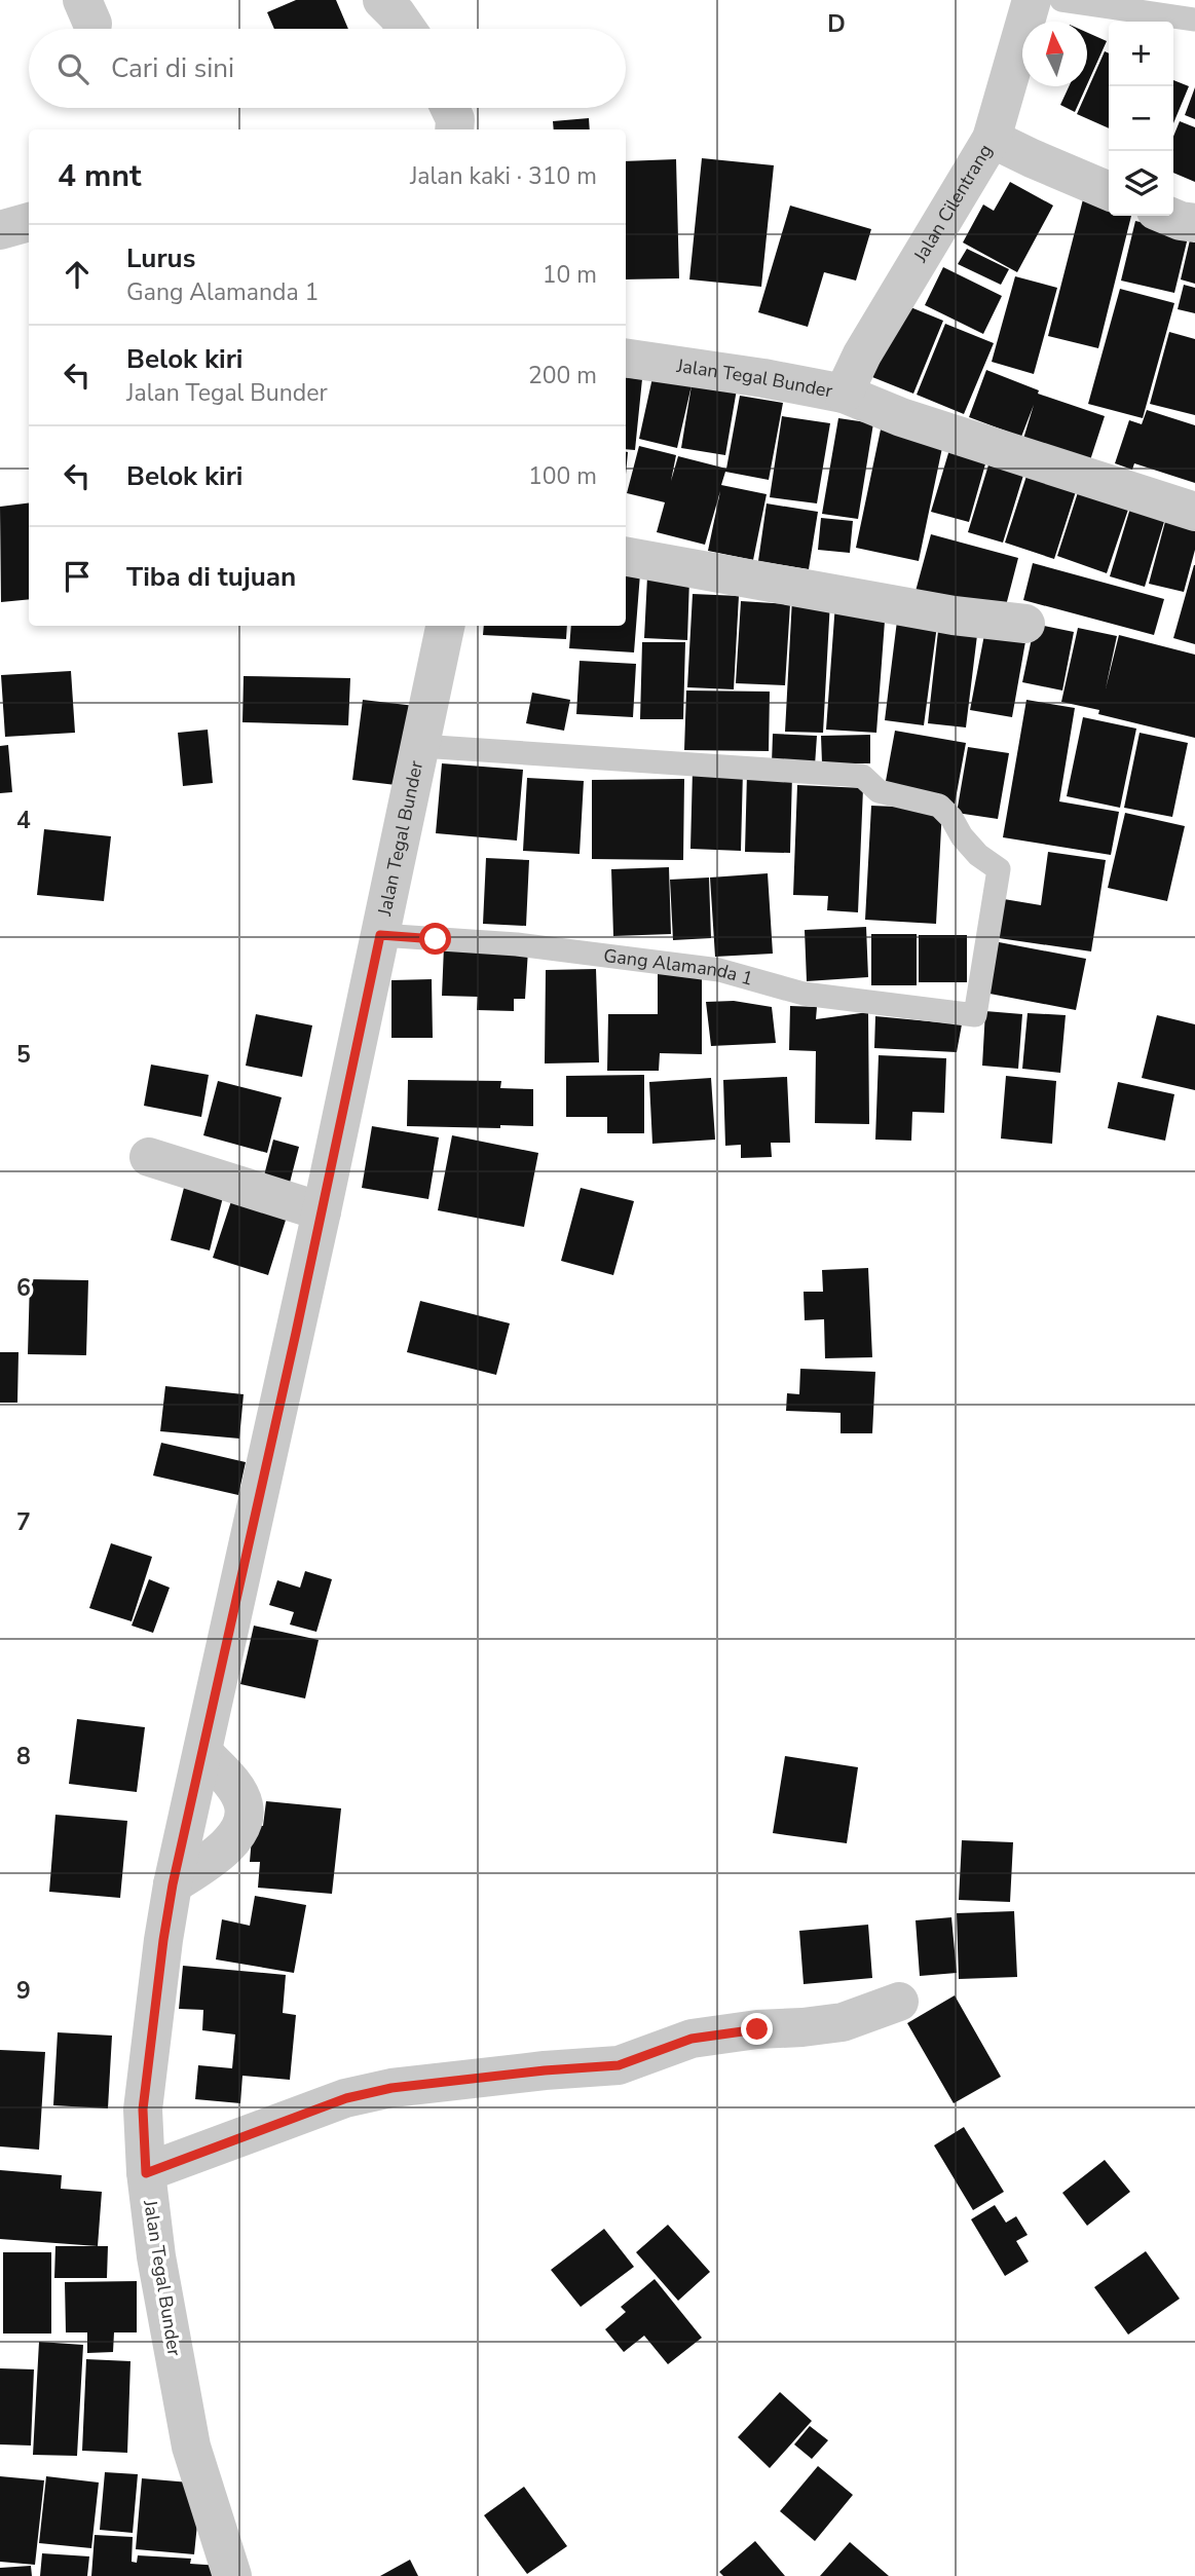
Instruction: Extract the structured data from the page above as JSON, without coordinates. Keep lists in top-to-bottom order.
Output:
{
  "streets": {
    "street": ["Jalan Cilentrang", "Jalan Tegal Bunder"],
    "lane": ["Gang Alamanda 1"]
  },
  "crossings": [
    ["Jalan Cilentrang", "Jalan Tegal Bunder"],
    ["Jalan Tegal Bunder", "Gang Alamanda 1"]
  ],
  "north": "top",
  "page": {
    "map_buttons": ["+", "−"],
    "search": "Cari di sini",
    "heading": ["4 mnt", "Jalan kaki · 310 m"],
    "list": [
      ["Lurus", "Gang Alamanda 1", "10 m"],
      ["Belok kiri", "Jalan Tegal Bunder", "200 m"],
      ["Belok kiri", "100 m"],
      "Tiba di tujuan"
    ]
  },
  "grid": {
    "columns": ["D"],
    "rows": [
      "4",
      "5",
      "6",
      "7",
      "8",
      "9"
    ]
  }
}
